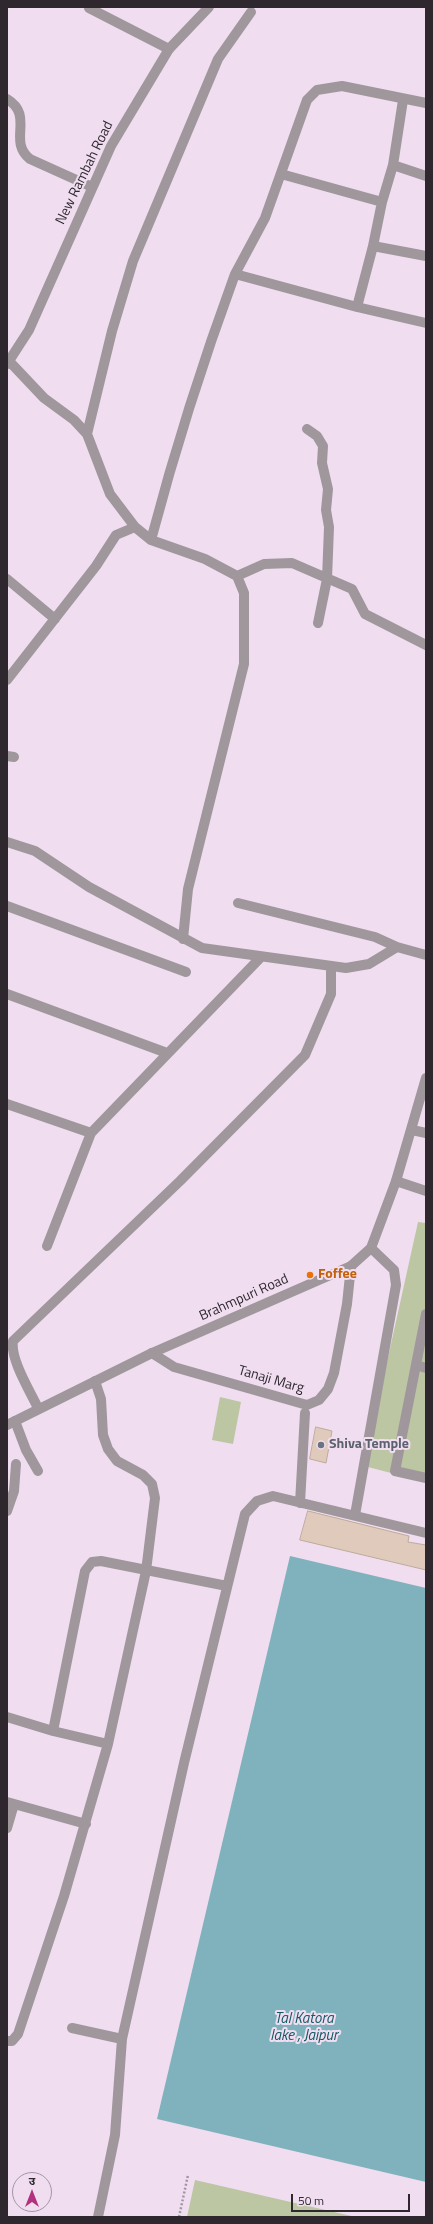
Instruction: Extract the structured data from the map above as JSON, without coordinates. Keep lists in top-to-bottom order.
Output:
{
  "streets": {
    "street": ["New Rambah Road", "Brahmpuri Road", "Tanaji Marg"]
  },
  "crossings": [
    ["Brahmpuri Road", "Tanaji Marg"]
  ],
  "water": ["Tal Katora lake , Jaipur"],
  "places": ["Foffee", "Shiva Temple"],
  "scale_bar": "50 m",
  "north": "top"
}
